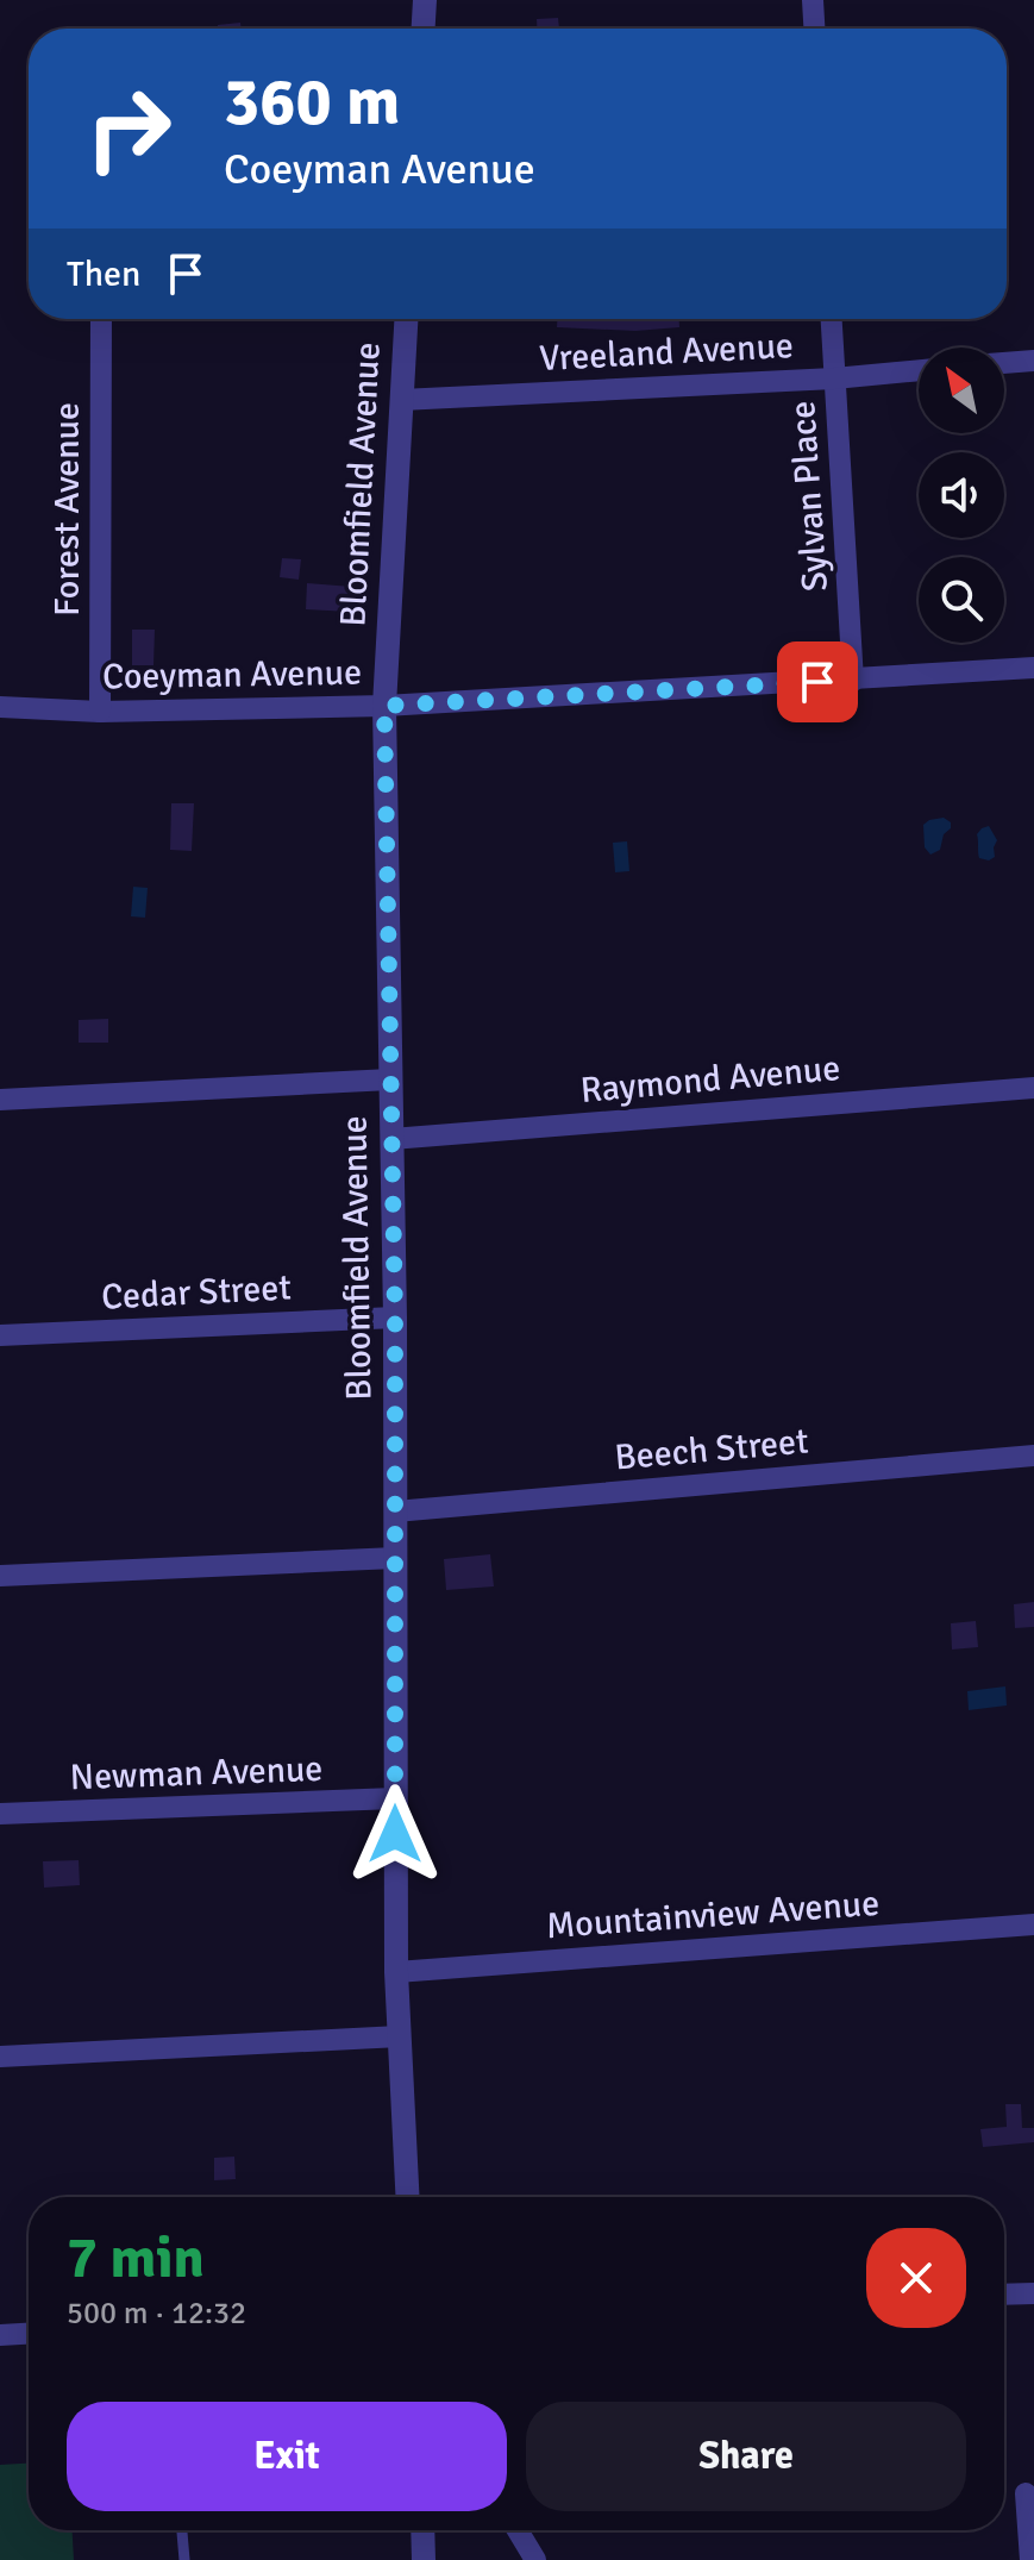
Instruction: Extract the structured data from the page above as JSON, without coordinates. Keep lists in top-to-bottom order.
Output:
{
  "streets": {
    "street": [
      "Vreeland Avenue",
      "Bloomfield Avenue",
      "Sylvan Place",
      "Forest Avenue",
      "Coeyman Avenue",
      "Raymond Avenue",
      "Cedar Street",
      "Beech Street",
      "Newman Avenue",
      "Mountainview Avenue"
    ]
  },
  "crossings": [
    ["Vreeland Avenue", "Bloomfield Avenue"],
    ["Vreeland Avenue", "Sylvan Place"],
    ["Bloomfield Avenue", "Coeyman Avenue"],
    ["Bloomfield Avenue", "Raymond Avenue"],
    ["Bloomfield Avenue", "Cedar Street"],
    ["Bloomfield Avenue", "Beech Street"],
    ["Bloomfield Avenue", "Newman Avenue"],
    ["Bloomfield Avenue", "Mountainview Avenue"],
    ["Sylvan Place", "Coeyman Avenue"],
    ["Forest Avenue", "Coeyman Avenue"]
  ],
  "north": "top left",
  "page": {
    "turn": ["360 m", "Coeyman Avenue"],
    "then": "Then",
    "heading": ["7 min", "500 m · 12:32"],
    "buttons": ["Exit", "Share"]
  }
}
